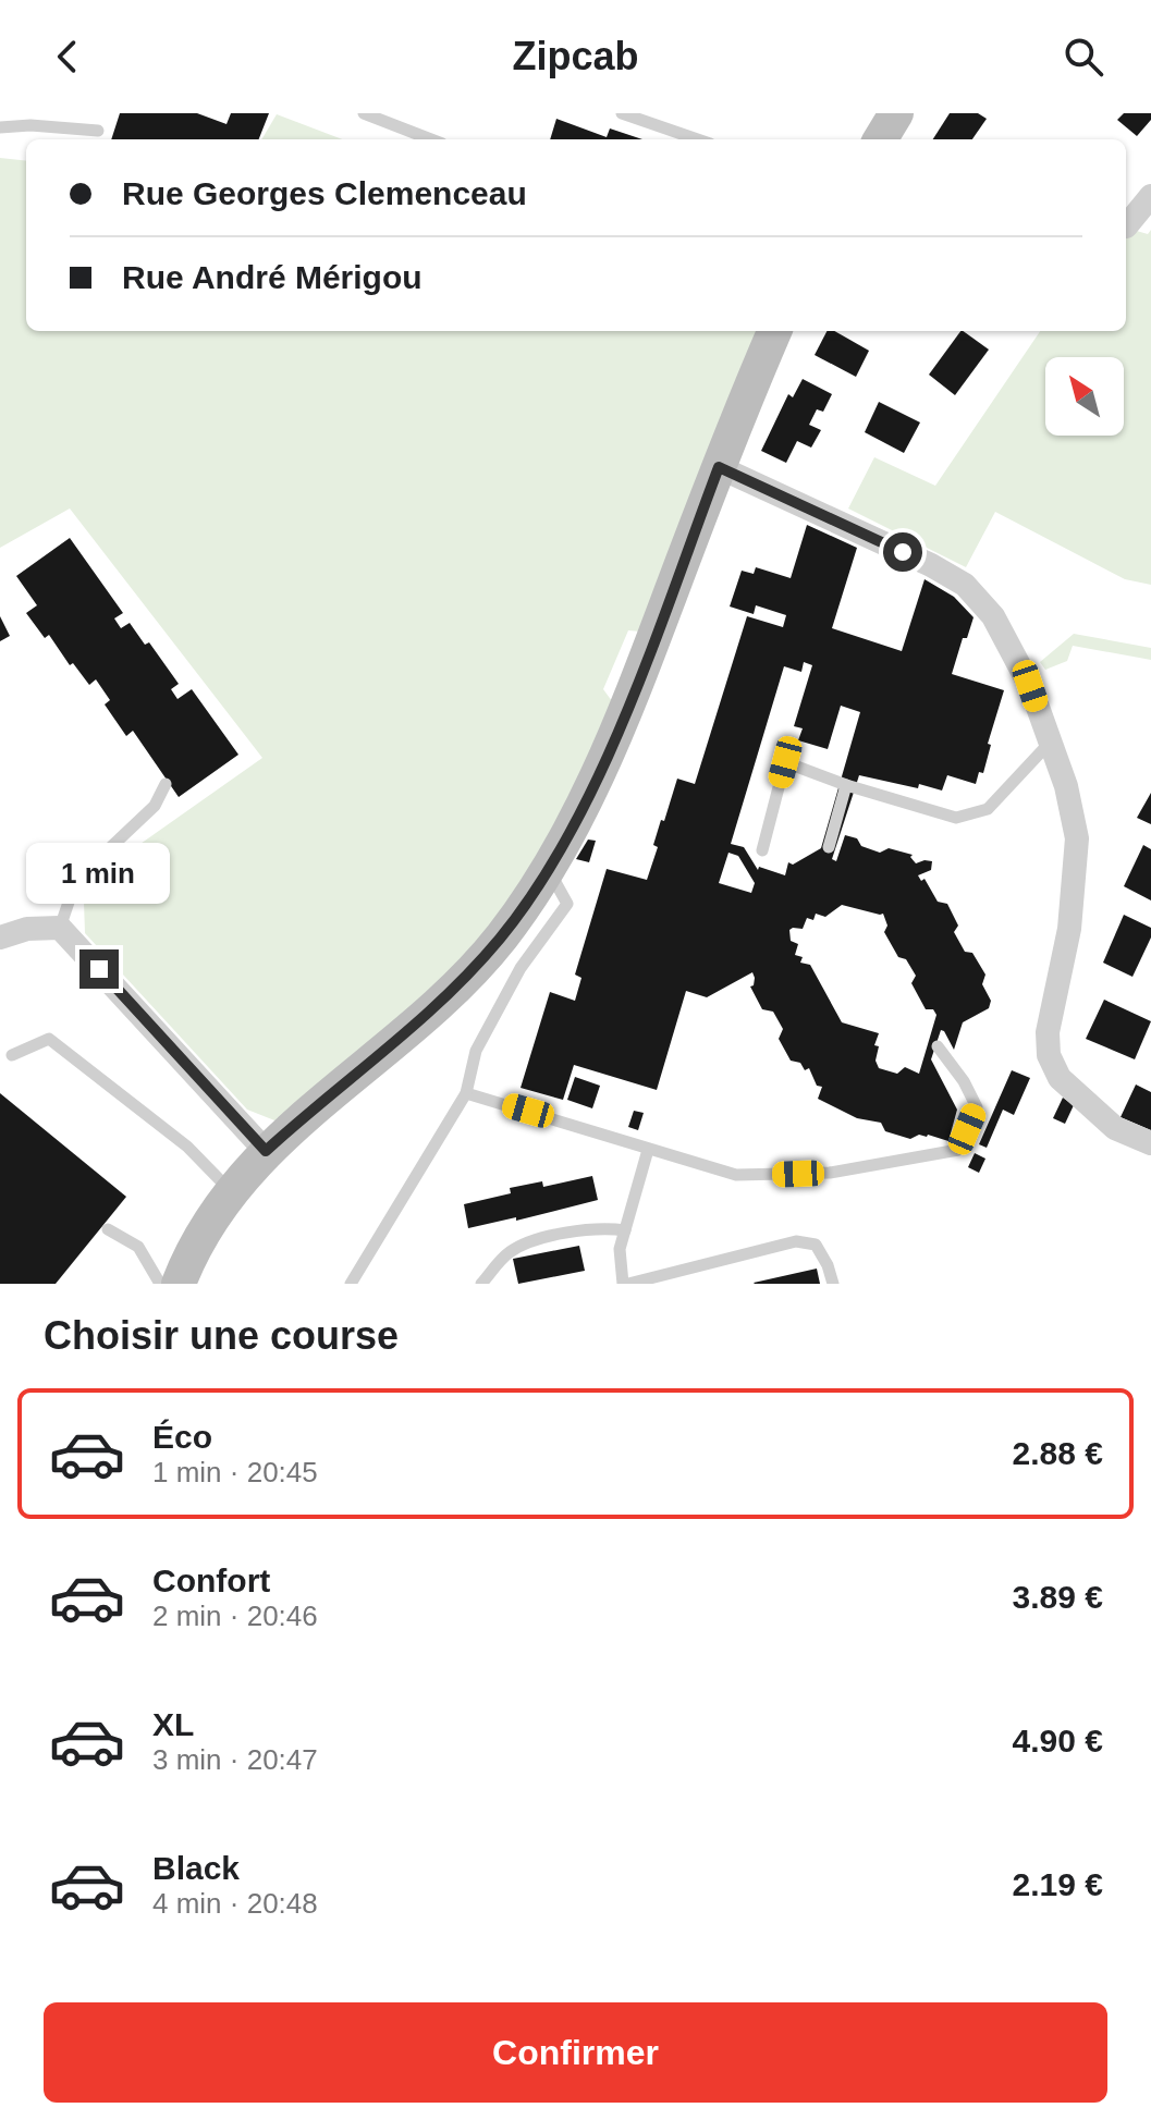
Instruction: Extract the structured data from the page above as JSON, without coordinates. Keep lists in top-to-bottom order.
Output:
{
  "north": "top left",
  "page": {
    "header": "Zipcab",
    "banner": ["Rue Georges Clemenceau", "Rue André Mérigou"],
    "bubble": "1 min",
    "heading": "Choisir une course",
    "list": [
      {
        "name": "Éco",
        "note": "1 min · 20:45",
        "value": "2.88 €"
      },
      {
        "name": "Confort",
        "note": "2 min · 20:46",
        "value": "3.89 €"
      },
      {
        "name": "XL",
        "note": "3 min · 20:47",
        "value": "4.90 €"
      },
      {
        "name": "Black",
        "note": "4 min · 20:48",
        "value": "2.19 €"
      }
    ],
    "buttons": "Confirmer"
  }
}
